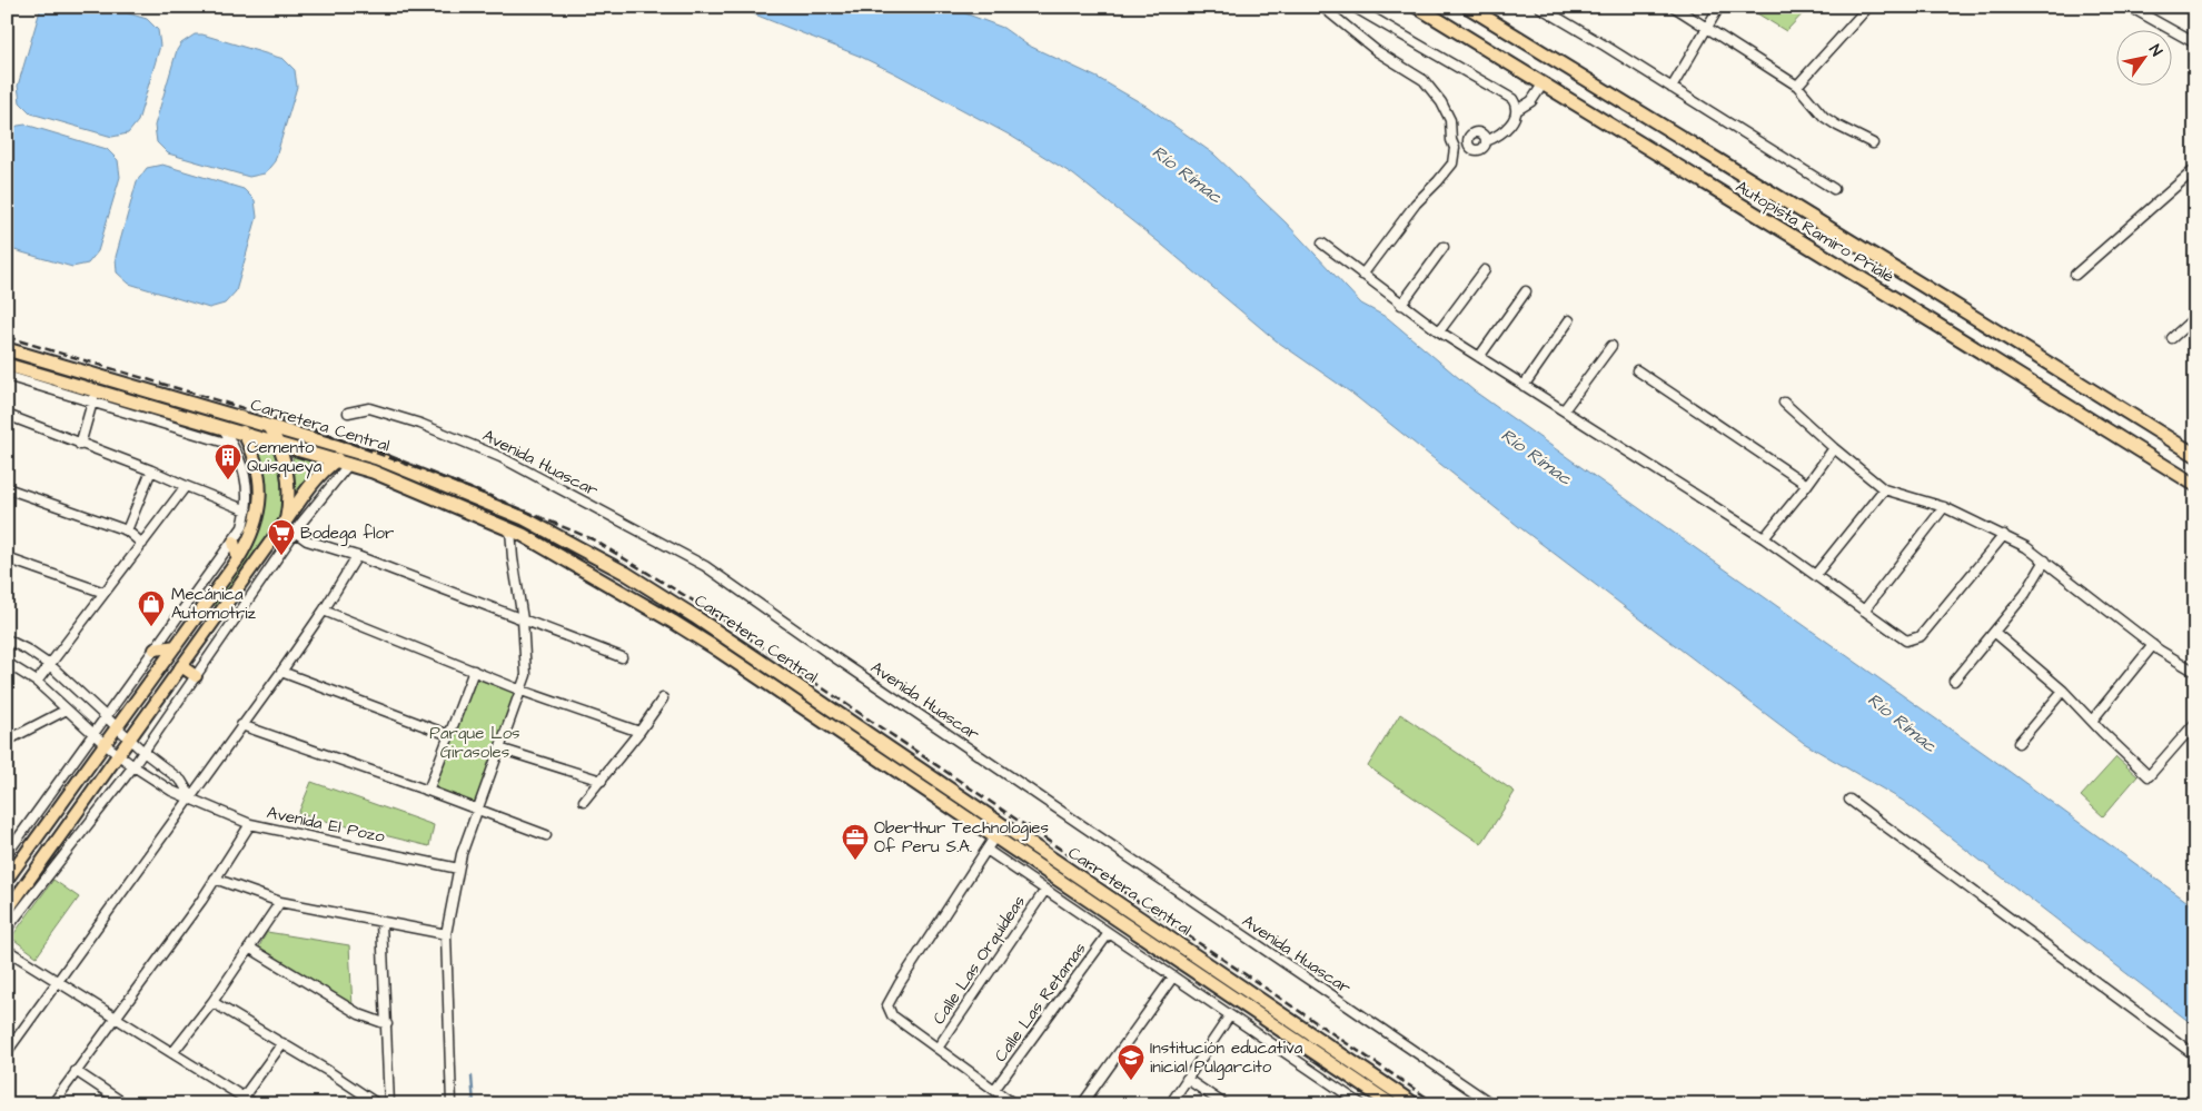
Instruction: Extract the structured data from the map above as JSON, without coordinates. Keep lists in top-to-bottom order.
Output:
{
  "streets": {
    "highway": ["Autopista Ramiro Prialé", "Carretera Central"],
    "street": [
      "Avenida Huascar",
      "Avenida El Pozo",
      "Calle Las Orquídeas",
      "Calle Las Retamas"
    ]
  },
  "water": ["Río Rímac"],
  "parks": ["Parque Los Girasoles"],
  "places": {
    "building": ["Cemento Quisqueya"],
    "supermarket": ["Bodega flor"],
    "shop": ["Mecánica Automotriz"],
    "office": ["Oberthur Technologies Of Peru S.A."],
    "school or university": ["Institución educativa inicial Pulgarcito"]
  },
  "north": "top right"
}
